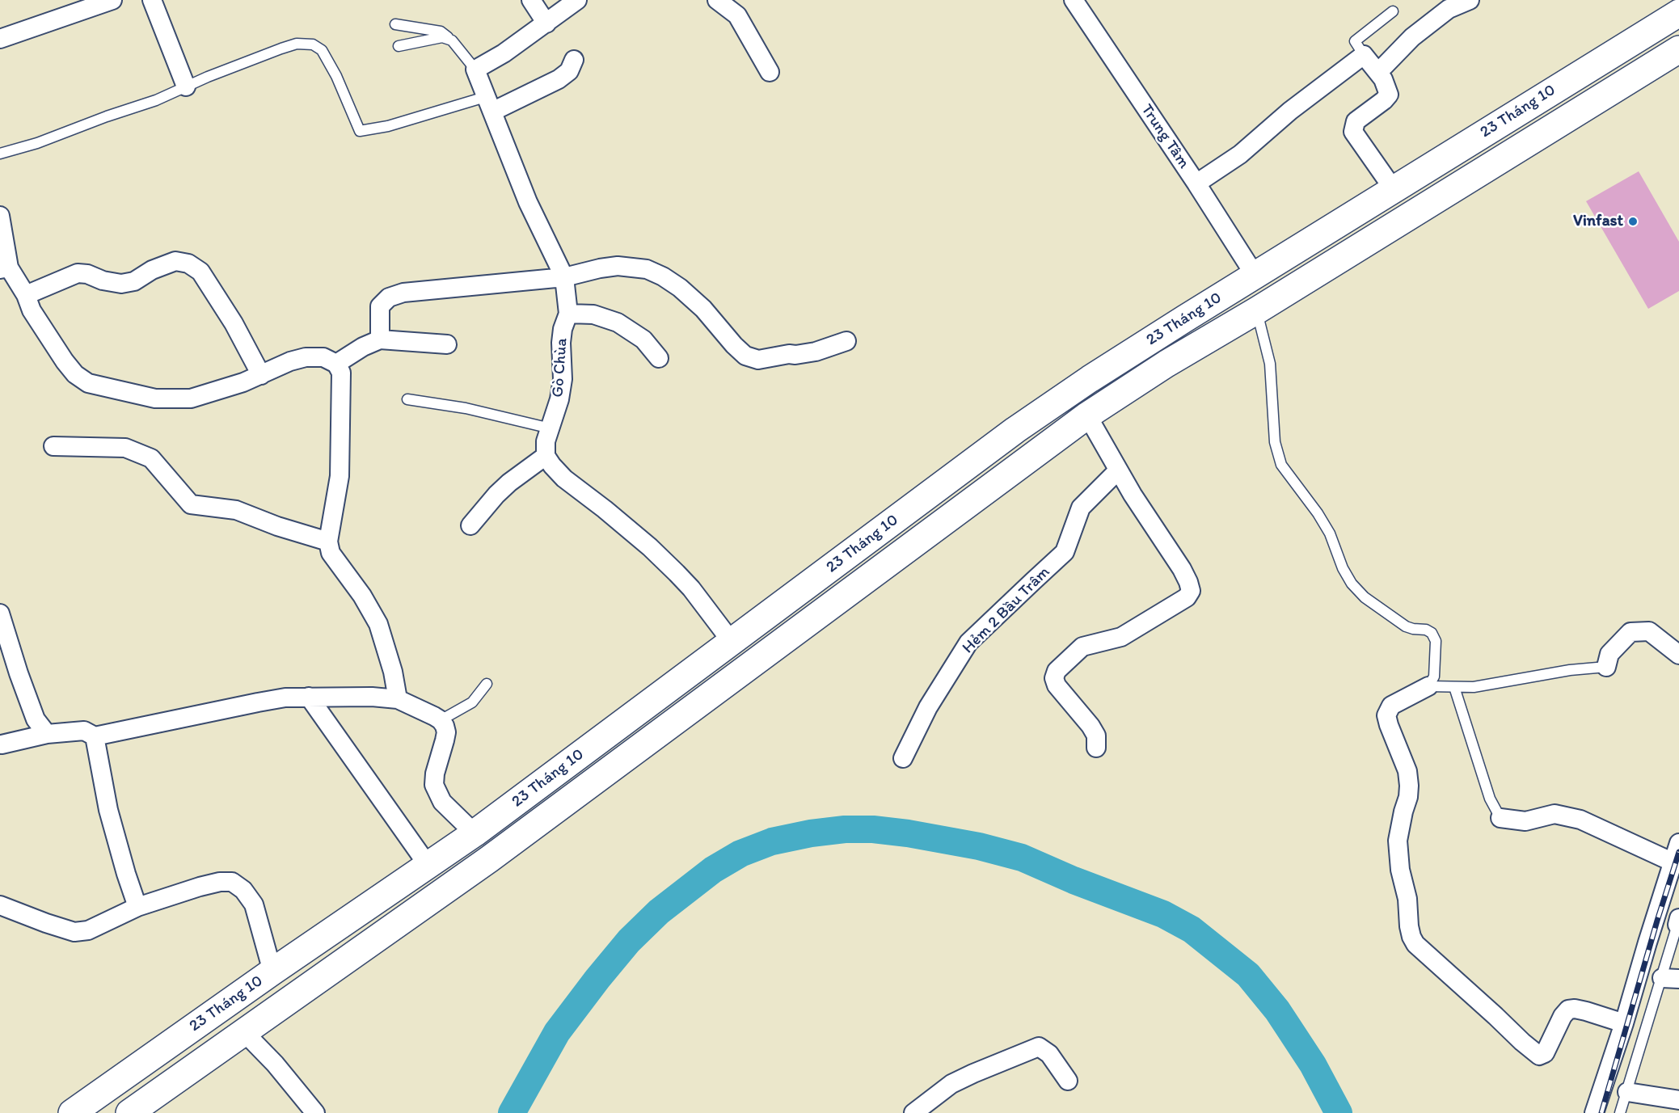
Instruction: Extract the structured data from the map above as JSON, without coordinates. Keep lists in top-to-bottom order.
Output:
{
  "streets": {
    "main road": ["23 Tháng 10"],
    "street": ["Trung Tâm", "Gò Chùa", "Hẻm 2 Bầu Trâm"]
  },
  "crossings": [
    ["23 Tháng 10", "Trung Tâm"]
  ],
  "places": ["Vinfast"]
}
